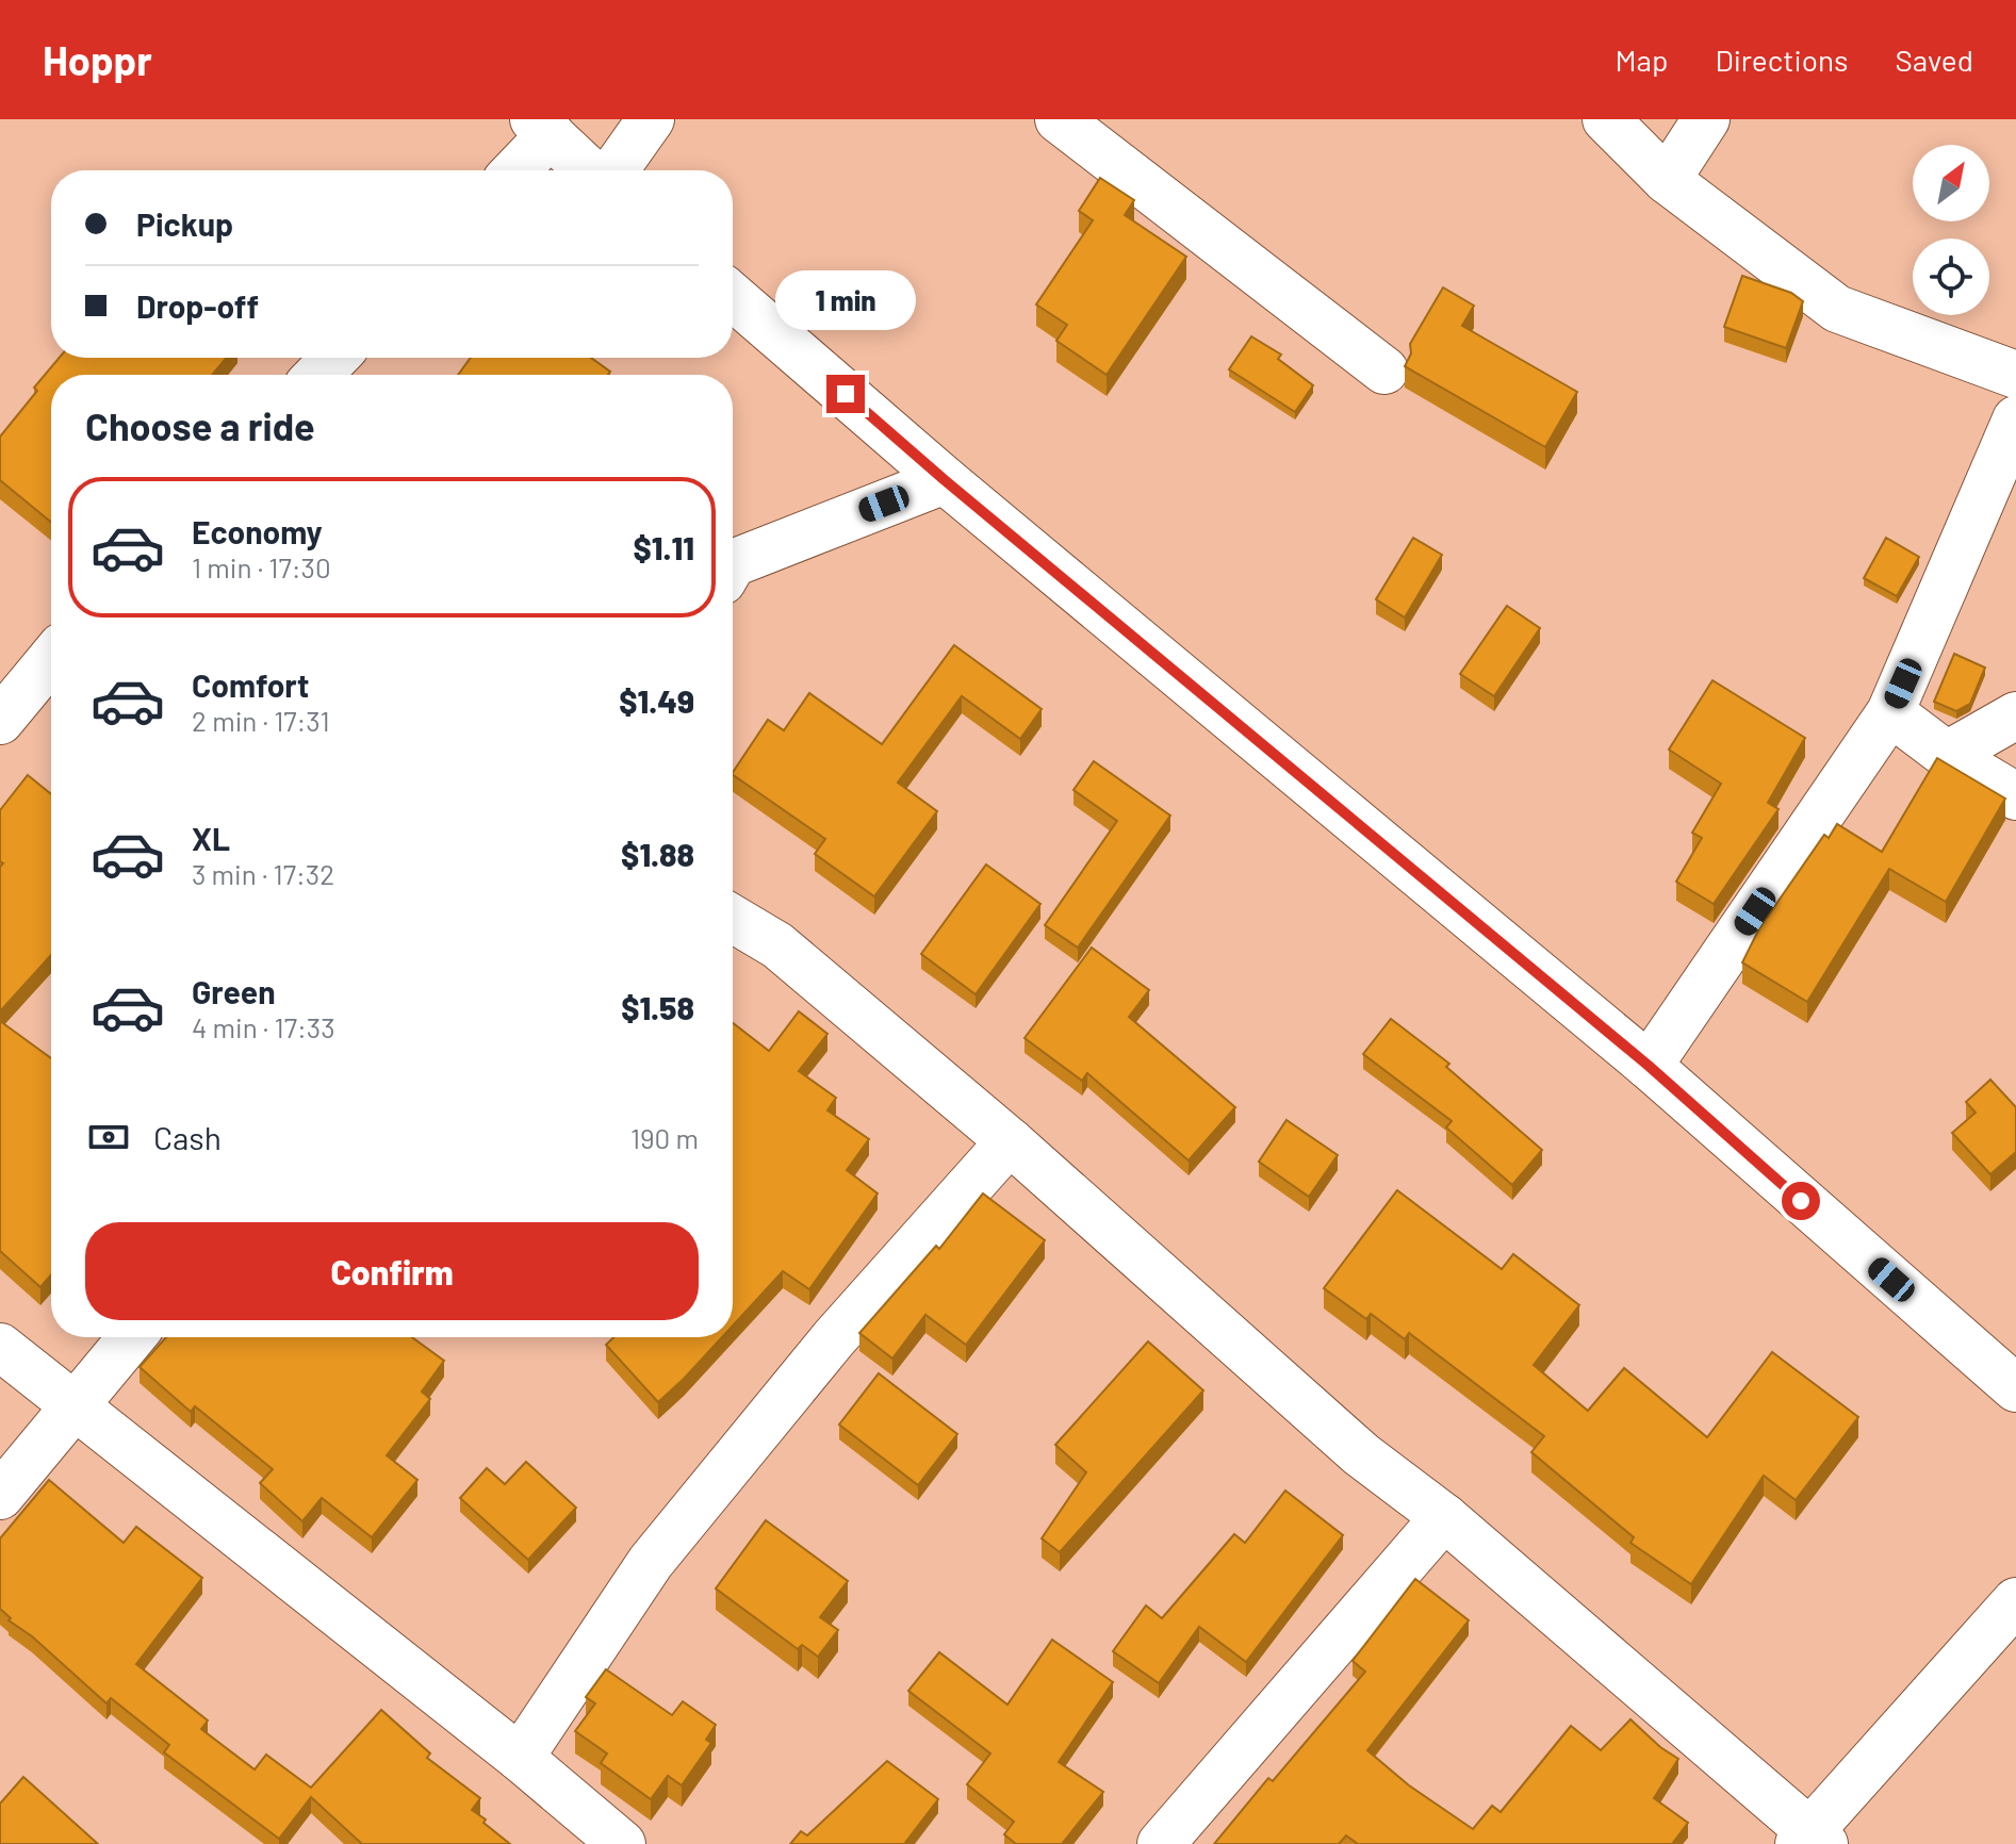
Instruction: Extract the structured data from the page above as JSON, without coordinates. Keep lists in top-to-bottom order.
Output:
{
  "north": "top right",
  "page": {
    "header": "Hoppr",
    "nav": ["Map", "Directions", "Saved"],
    "banner": ["Pickup", "Drop-off"],
    "bubble": "1 min",
    "heading": "Choose a ride",
    "list": [
      {
        "name": "Economy",
        "note": "1 min · 17:30",
        "value": "$1.11"
      },
      {
        "name": "Comfort",
        "note": "2 min · 17:31",
        "value": "$1.49"
      },
      {
        "name": "XL",
        "note": "3 min · 17:32",
        "value": "$1.88"
      },
      {
        "name": "Green",
        "note": "4 min · 17:33",
        "value": "$1.58"
      }
    ],
    "pay": ["Cash", "190 m"],
    "buttons": "Confirm"
  }
}
